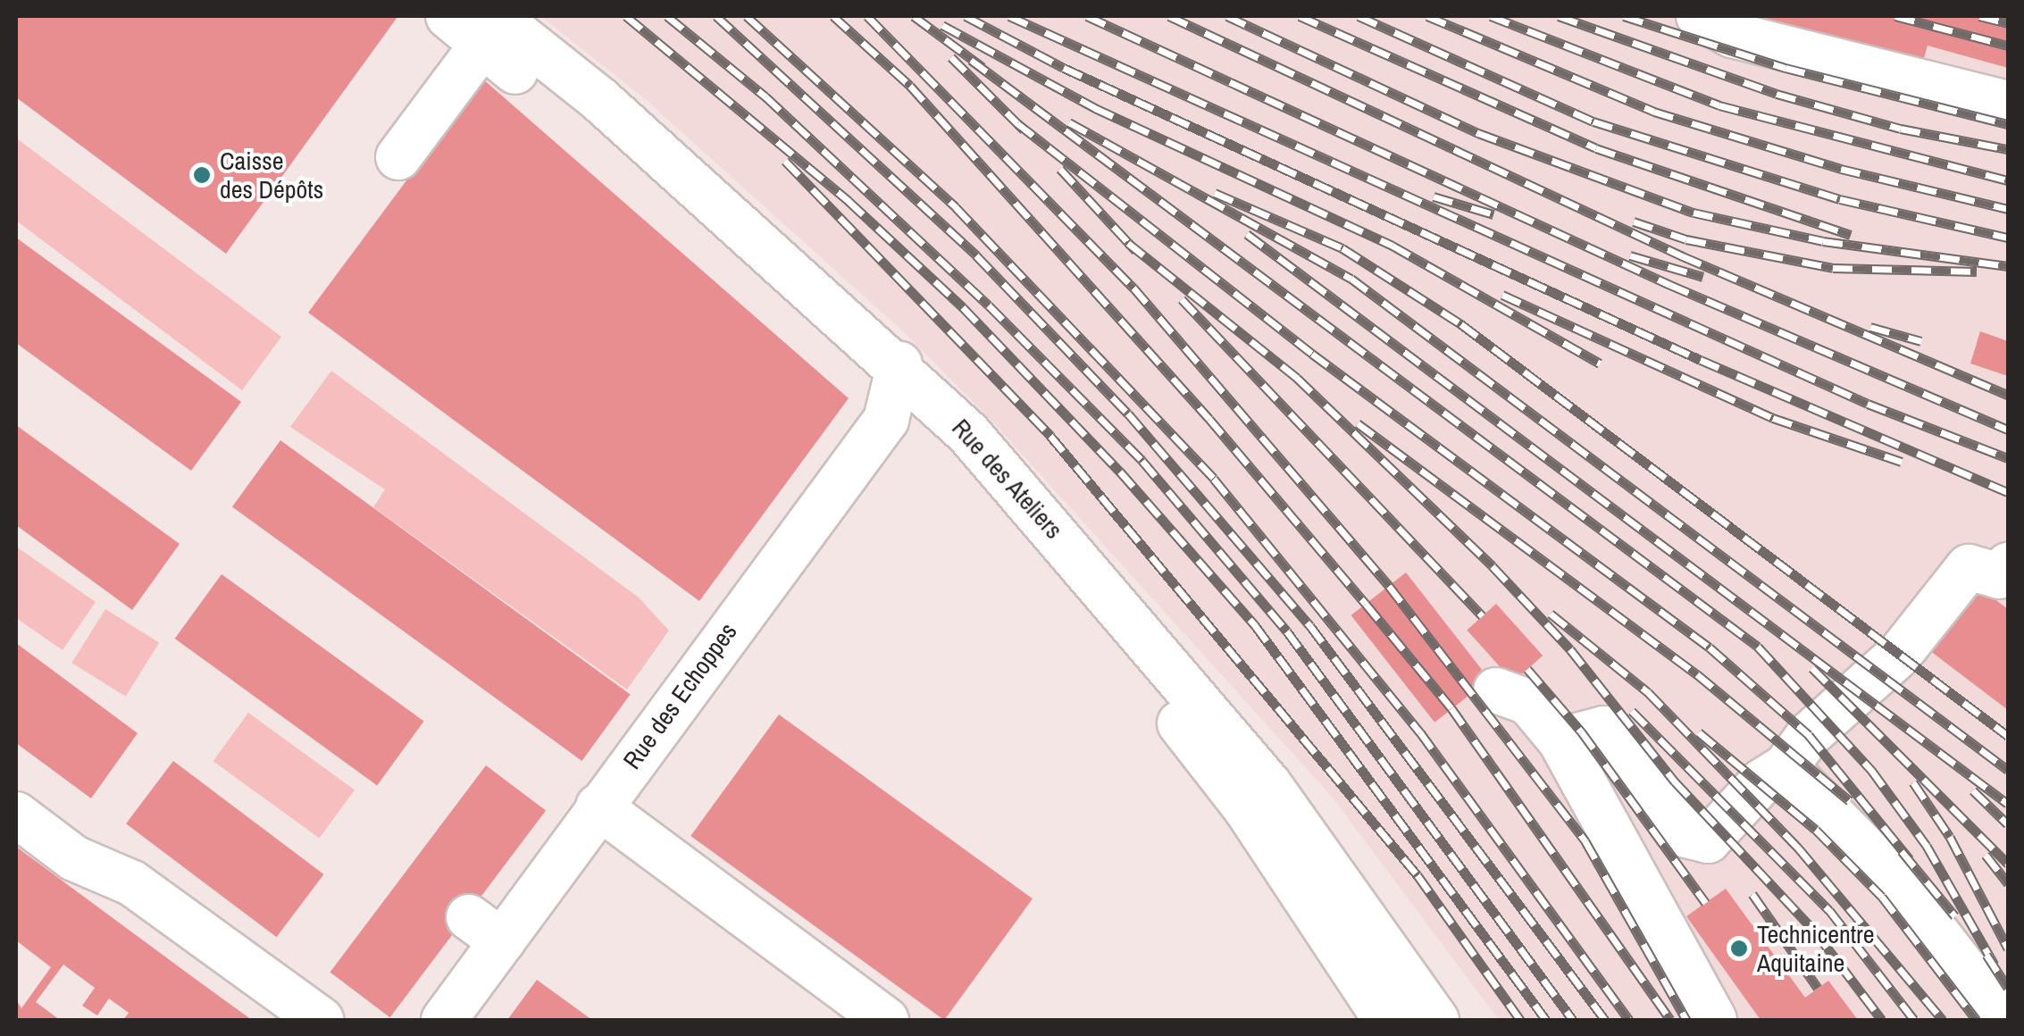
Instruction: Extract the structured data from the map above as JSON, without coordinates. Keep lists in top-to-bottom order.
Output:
{
  "streets": {
    "street": ["Rue des Ateliers", "Rue des Echoppes"]
  },
  "crossings": [
    ["Rue des Ateliers", "Rue des Echoppes"]
  ],
  "places": ["Caisse des Dépôts", "Technicentre Aquitaine"]
}
